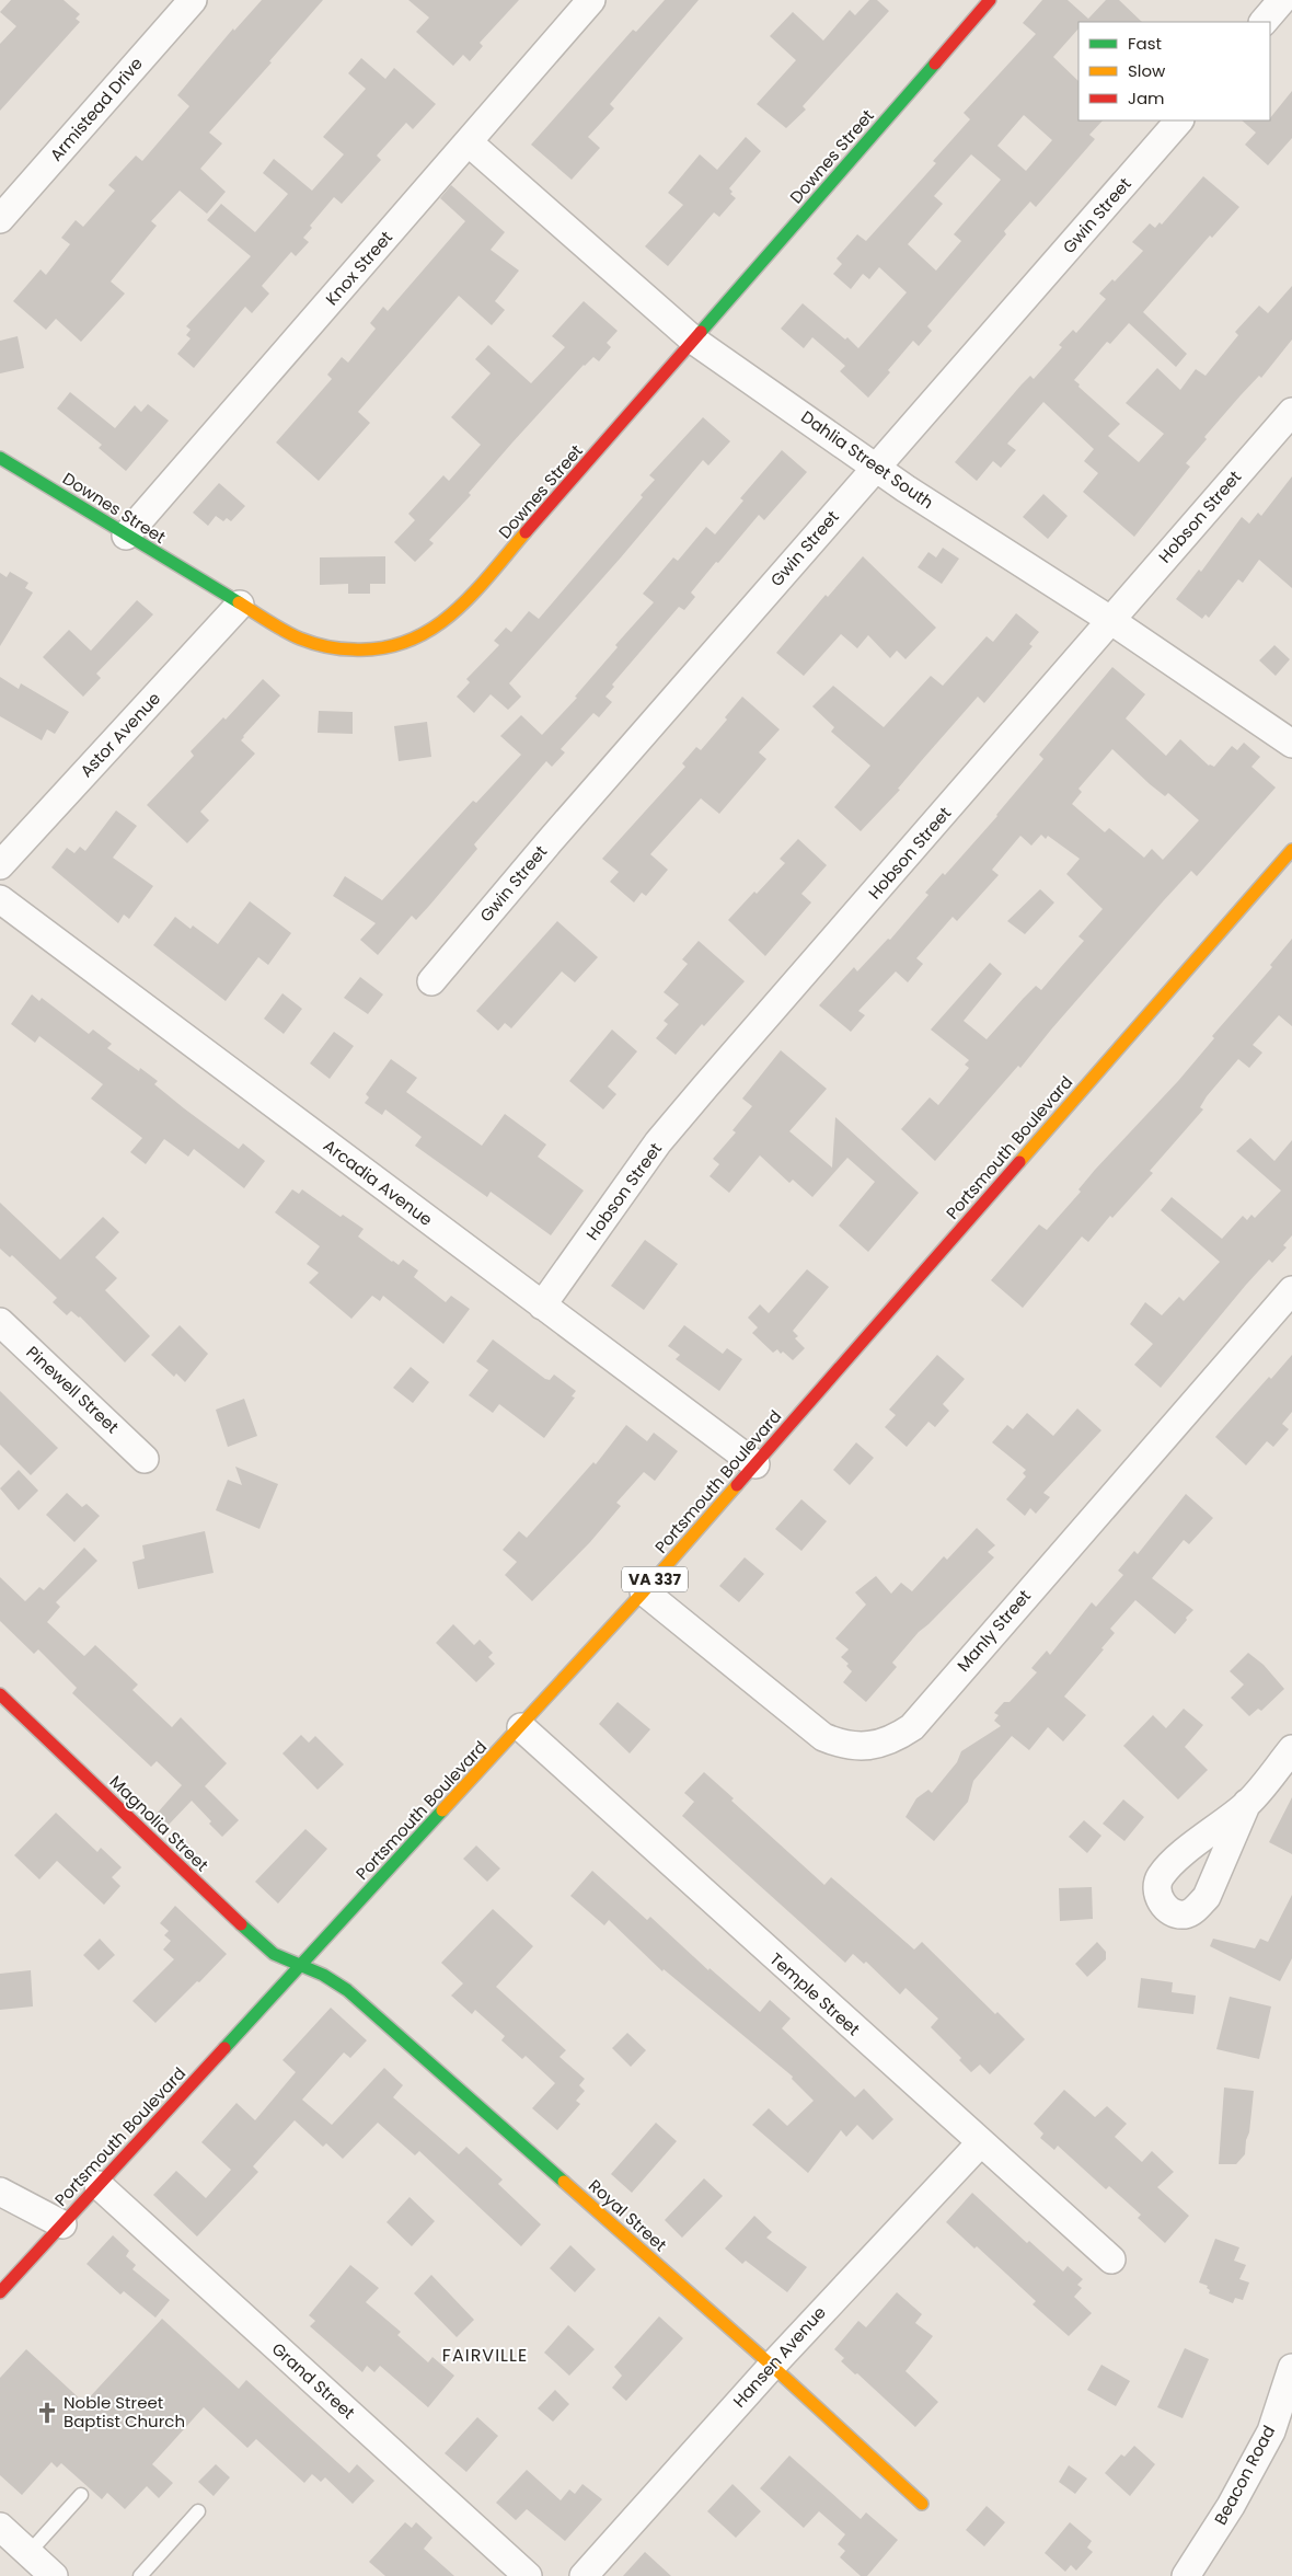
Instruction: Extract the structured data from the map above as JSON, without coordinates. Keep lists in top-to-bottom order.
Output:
{
  "streets": {
    "street": [
      "Armistead Drive",
      "Downes Street",
      "Gwin Street",
      "Knox Street",
      "Dahlia Street South",
      "Hobson Street",
      "Astor Avenue",
      "Portsmouth Boulevard",
      "Arcadia Avenue",
      "Pinewell Street",
      "VA 337",
      "Manly Street",
      "Magnolia Street",
      "Temple Street",
      "Royal Street",
      "Hansen Avenue",
      "Grand Street",
      "Beacon Road"
    ]
  },
  "crossings": [
    ["Downes Street", "Knox Street"],
    ["Downes Street", "Dahlia Street South"],
    ["Downes Street", "Astor Avenue"],
    ["Gwin Street", "Dahlia Street South"],
    ["Knox Street", "Dahlia Street South"],
    ["Dahlia Street South", "Hobson Street"],
    ["Hobson Street", "Arcadia Avenue"],
    ["Portsmouth Boulevard", "Arcadia Avenue"],
    ["Portsmouth Boulevard", "Manly Street"],
    ["Portsmouth Boulevard", "Magnolia Street"],
    ["Portsmouth Boulevard", "Temple Street"],
    ["Portsmouth Boulevard", "Royal Street"],
    ["Portsmouth Boulevard", "Grand Street"],
    ["Magnolia Street", "Royal Street"],
    ["Temple Street", "Hansen Avenue"],
    ["Royal Street", "Hansen Avenue"]
  ],
  "districts": ["FAIRVILLE"],
  "places": {
    "church": ["Noble Street Baptist Church"]
  },
  "legend": ["Fast", "Slow", "Jam"]
}
